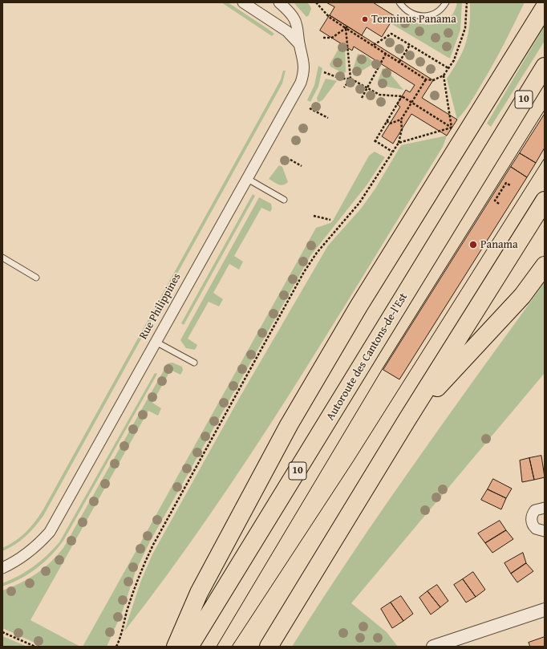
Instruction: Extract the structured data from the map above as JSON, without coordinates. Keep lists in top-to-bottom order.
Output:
{
  "streets": {
    "highway": ["10", "Autoroute des Cantons-de-l'Est"],
    "street": ["Rue Philippines"]
  },
  "places": ["Terminus Panama", "Panama"]
}
